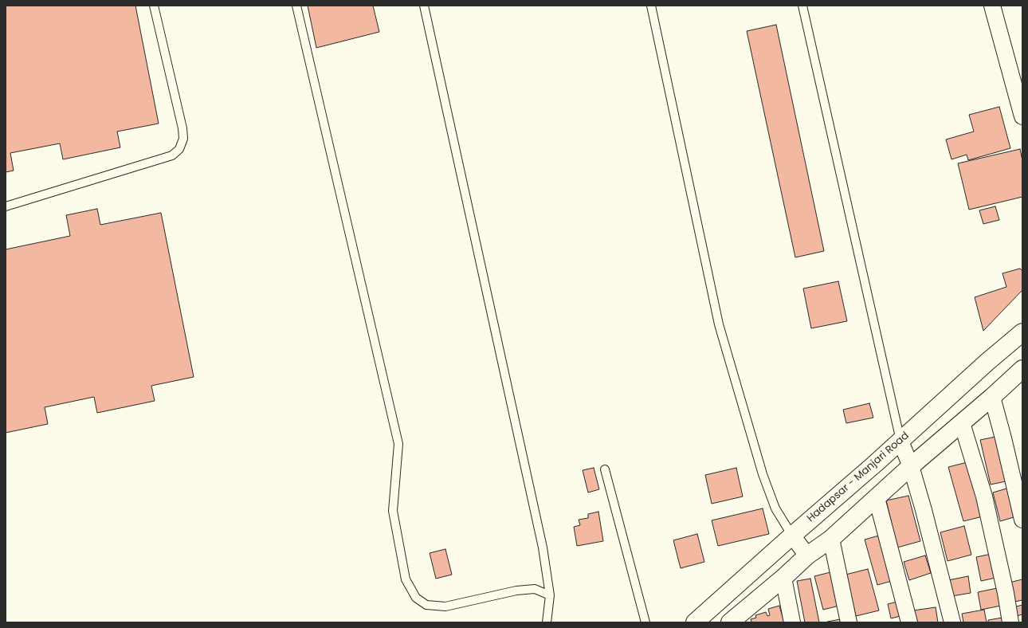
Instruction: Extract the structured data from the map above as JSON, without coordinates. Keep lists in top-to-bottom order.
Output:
{
  "streets": {
    "main road": ["Hadapsar - Manjari Road"]
  }
}
